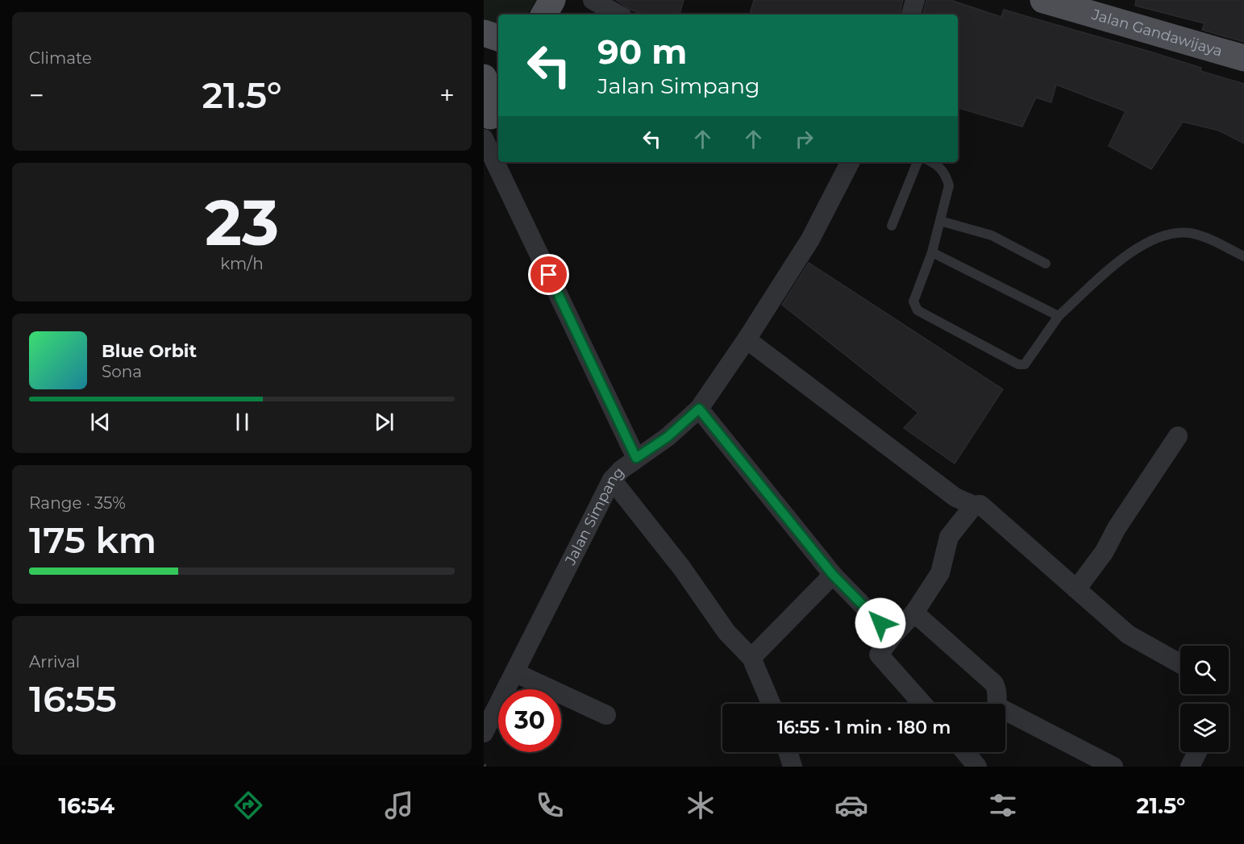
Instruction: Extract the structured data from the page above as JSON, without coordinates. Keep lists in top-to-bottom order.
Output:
{
  "streets": {
    "main road": ["Jalan Gandawijaya"],
    "street": ["Jalan Simpang"]
  },
  "page": {
    "tile": [
      "Climate",
      ["23", "km/h"],
      ["Range · 35%", "175 km"],
      ["Arrival", "16:55"]
    ],
    "turn": ["90 m", "Jalan Simpang"],
    "heat": ["−", "21.5°", "+"],
    "song": ["Blue Orbit", "Sona"],
    "limit": "30",
    "trip": "16:55 · 1 min · 180 m",
    "tabs": ["16:54", "21.5°"]
  }
}
